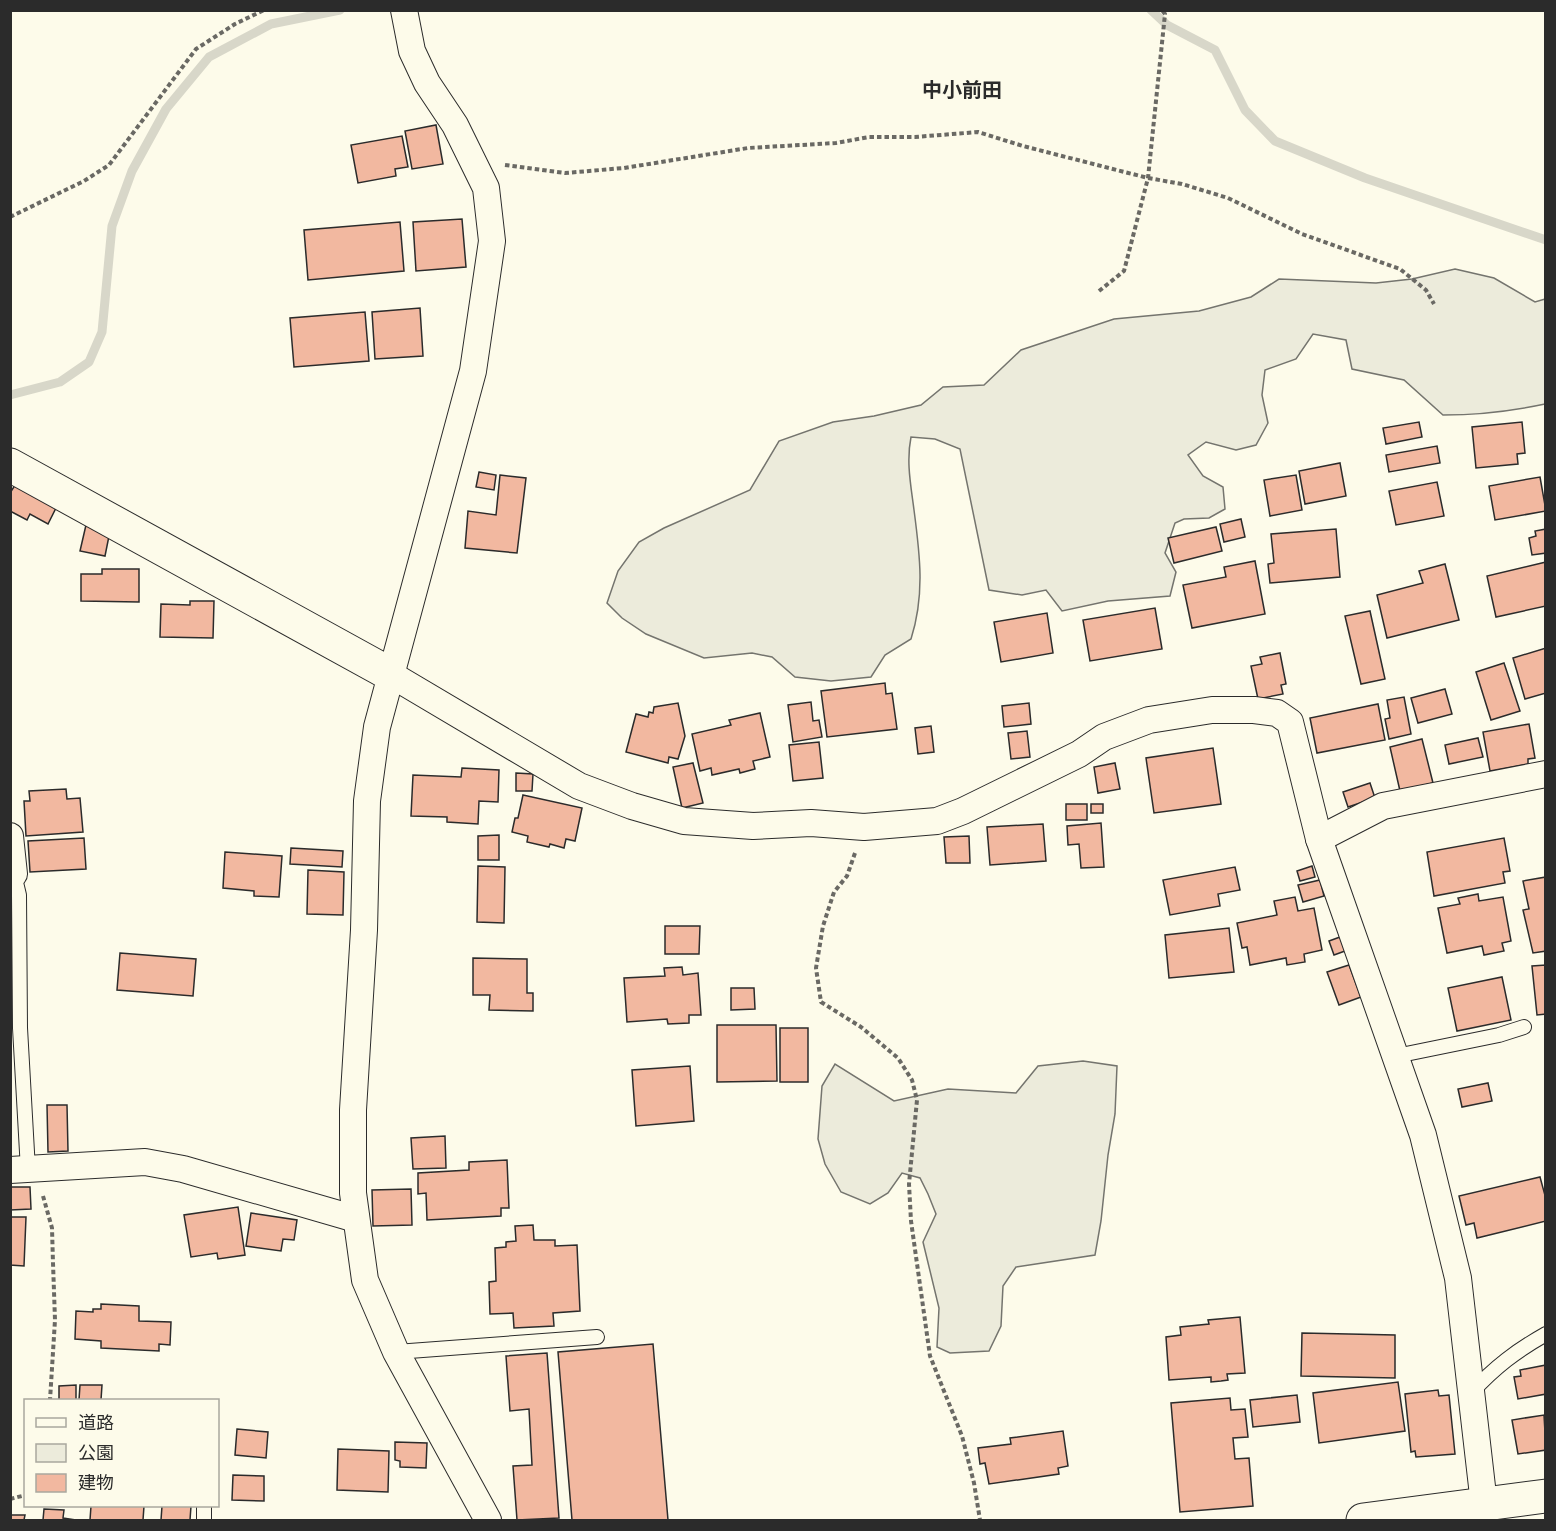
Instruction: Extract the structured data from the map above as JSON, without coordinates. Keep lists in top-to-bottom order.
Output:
{
  "districts": ["中小前田"],
  "legend": ["道路", "公園", "建物"]
}
